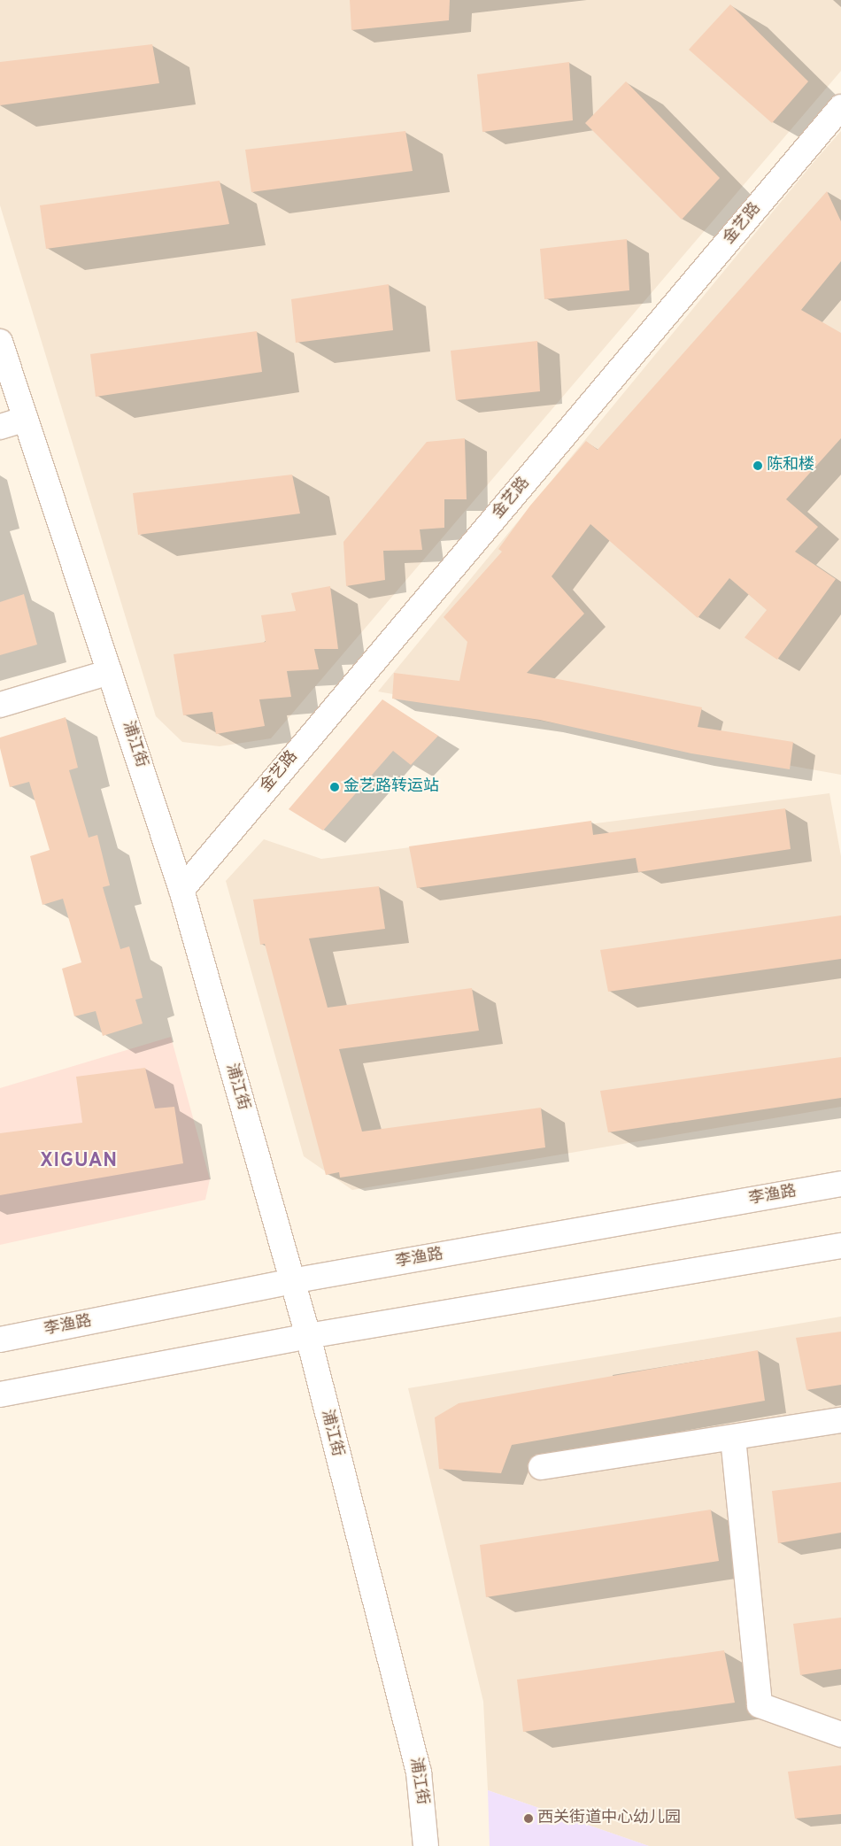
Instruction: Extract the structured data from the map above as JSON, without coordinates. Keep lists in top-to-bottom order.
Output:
{
  "streets": {
    "street": ["金艺路", "浦江街", "李渔路"]
  },
  "crossings": [
    ["金艺路", "浦江街"],
    ["浦江街", "李渔路"]
  ],
  "districts": ["XIGUAN"],
  "places": ["陈和楼", "金艺路转运站", "西关街道中心幼儿园"]
}
